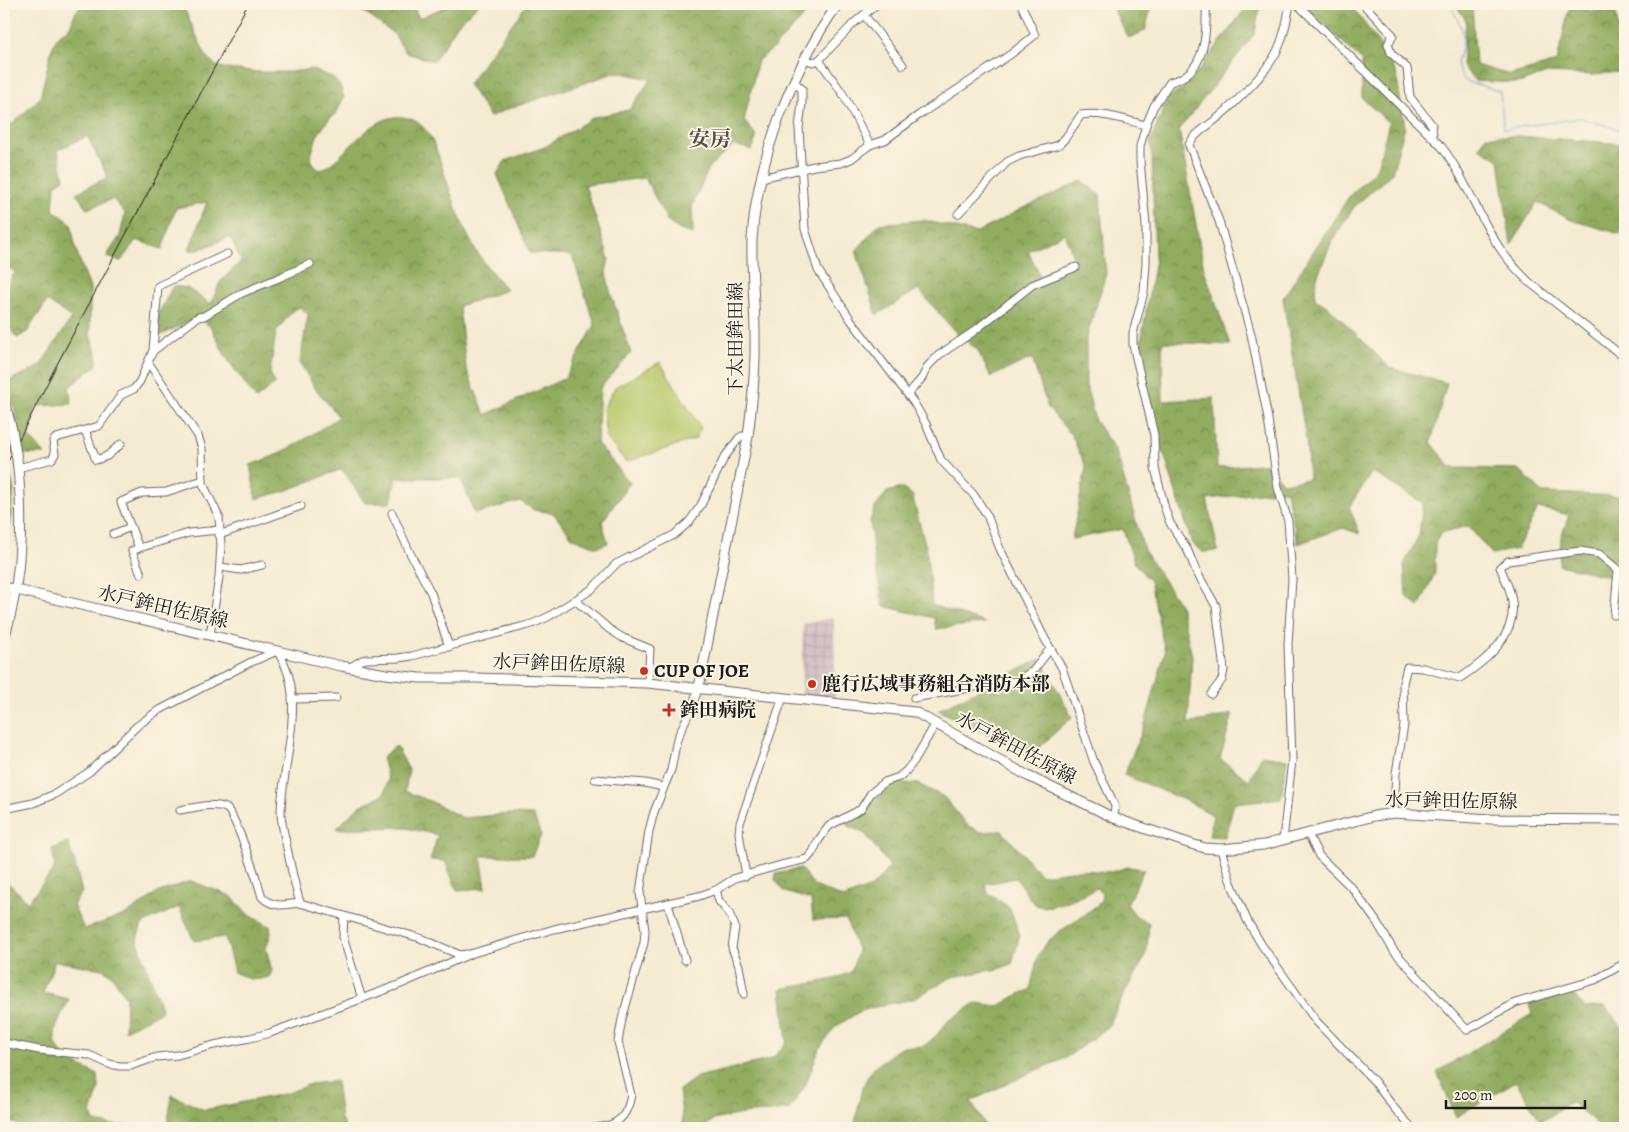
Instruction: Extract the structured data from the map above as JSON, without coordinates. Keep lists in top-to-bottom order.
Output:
{
  "streets": {
    "main road": ["下太田鉾田線", "水戸鉾田佐原線"]
  },
  "crossings": [
    ["下太田鉾田線", "水戸鉾田佐原線"]
  ],
  "districts": ["安房"],
  "places": {
    "other": ["CUP OF JOE", "鹿行広域事務組合消防本部"],
    "health": ["鉾田病院"]
  },
  "scale_bar": "200 m"
}
